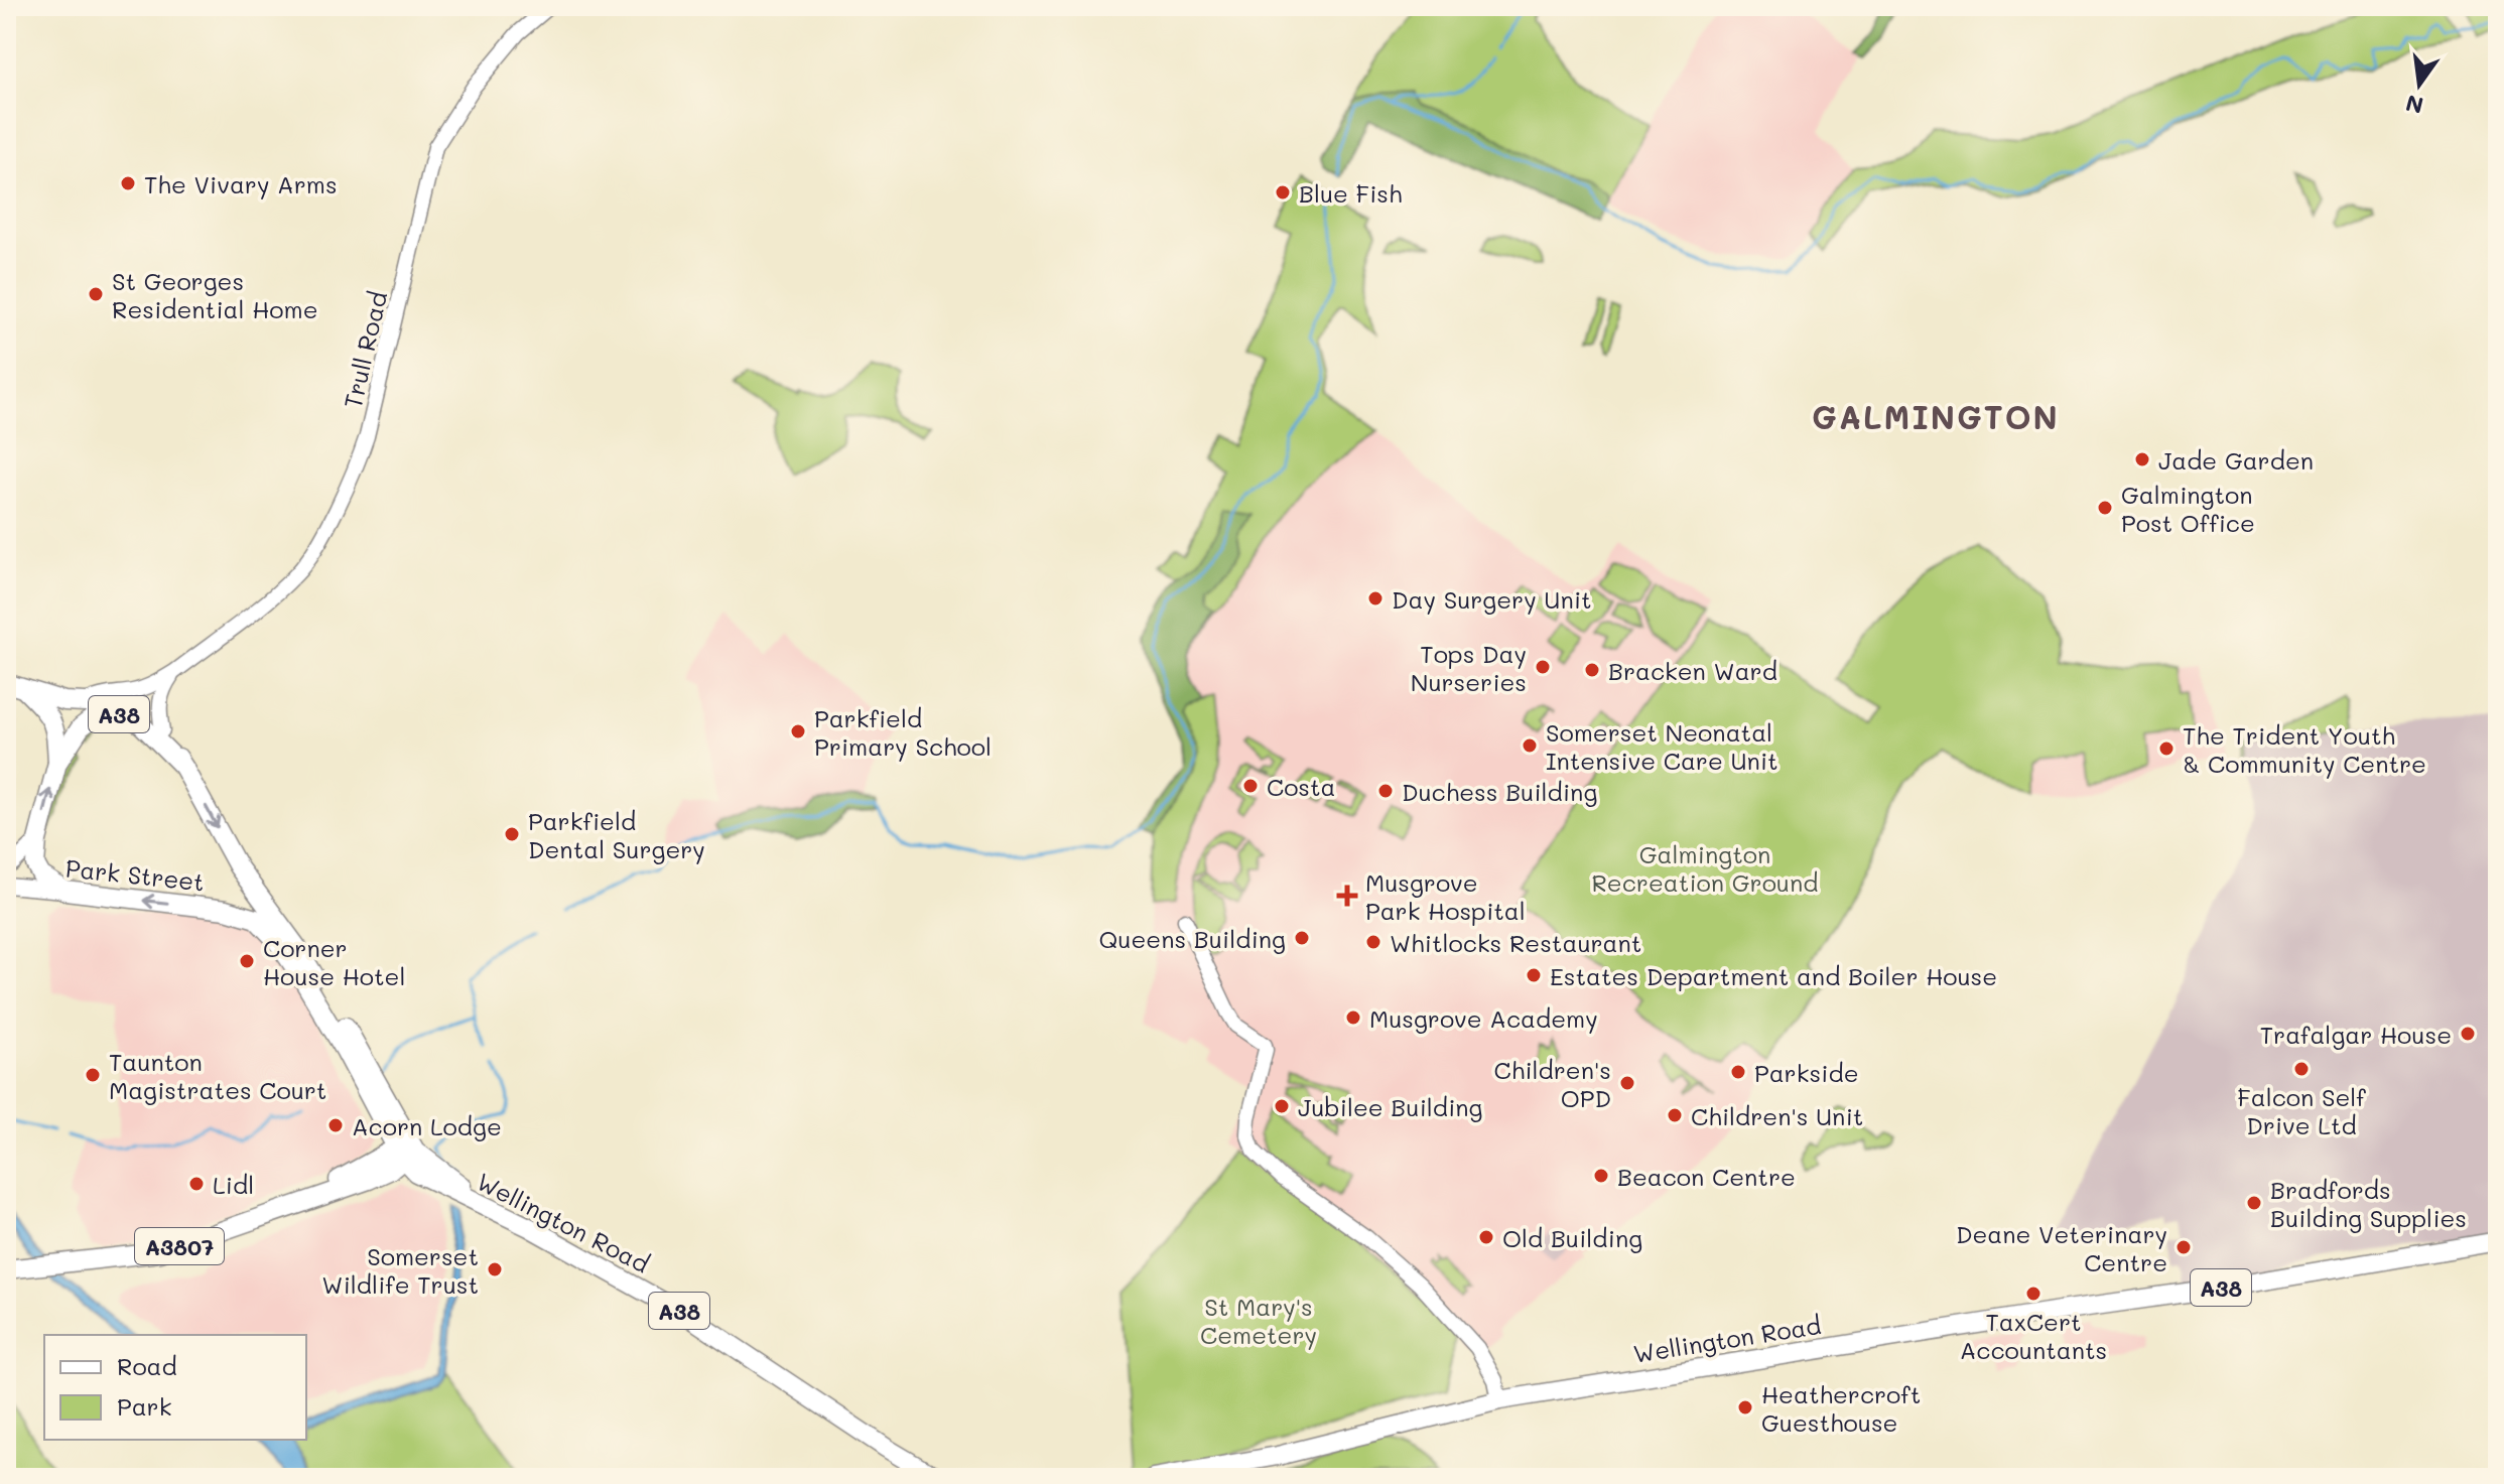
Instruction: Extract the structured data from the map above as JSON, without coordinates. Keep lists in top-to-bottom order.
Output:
{
  "streets": {
    "main road": [
      "A38",
      "Park Street",
      "Wellington Road",
      "A3807"
    ],
    "street": ["Trull Road"]
  },
  "crossings": [
    ["Trull Road", "A38"],
    ["A38", "Park Street"],
    ["A38", "Wellington Road"],
    ["Park Street", "Wellington Road"],
    ["Wellington Road", "A3807"]
  ],
  "one_way": ["Park Street"],
  "districts": ["GALMINGTON"],
  "parks": ["Galmington Recreation Ground", "St Mary's Cemetery"],
  "places": {
    "other": [
      "The Vivary Arms",
      "Blue Fish",
      "St Georges Residential Home",
      "Jade Garden",
      "Galmington Post Office",
      "Day Surgery Unit",
      "Tops Day Nurseries",
      "Bracken Ward",
      "Parkfield Primary School",
      "Somerset Neonatal Intensive Care Unit",
      "The Trident Youth & Community Centre",
      "Costa",
      "Duchess Building",
      "Parkfield Dental Surgery",
      "Queens Building",
      "Whitlocks Restaurant",
      "Corner House Hotel",
      "Estates Department and Boiler House",
      "Musgrove Academy",
      "Trafalgar House",
      "Falcon Self Drive Ltd",
      "Parkside",
      "Taunton Magistrates Court",
      "Children's OPD",
      "Jubilee Building",
      "Children's Unit",
      "Acorn Lodge",
      "Beacon Centre",
      "Lidl",
      "Bradfords Building Supplies",
      "Old Building",
      "Deane Veterinary Centre",
      "Somerset Wildlife Trust",
      "TaxCert Accountants",
      "Heathercroft Guesthouse"
    ],
    "health": ["Musgrove Park Hospital"]
  },
  "legend": ["Road", "Park"],
  "north": "bottom"
}
